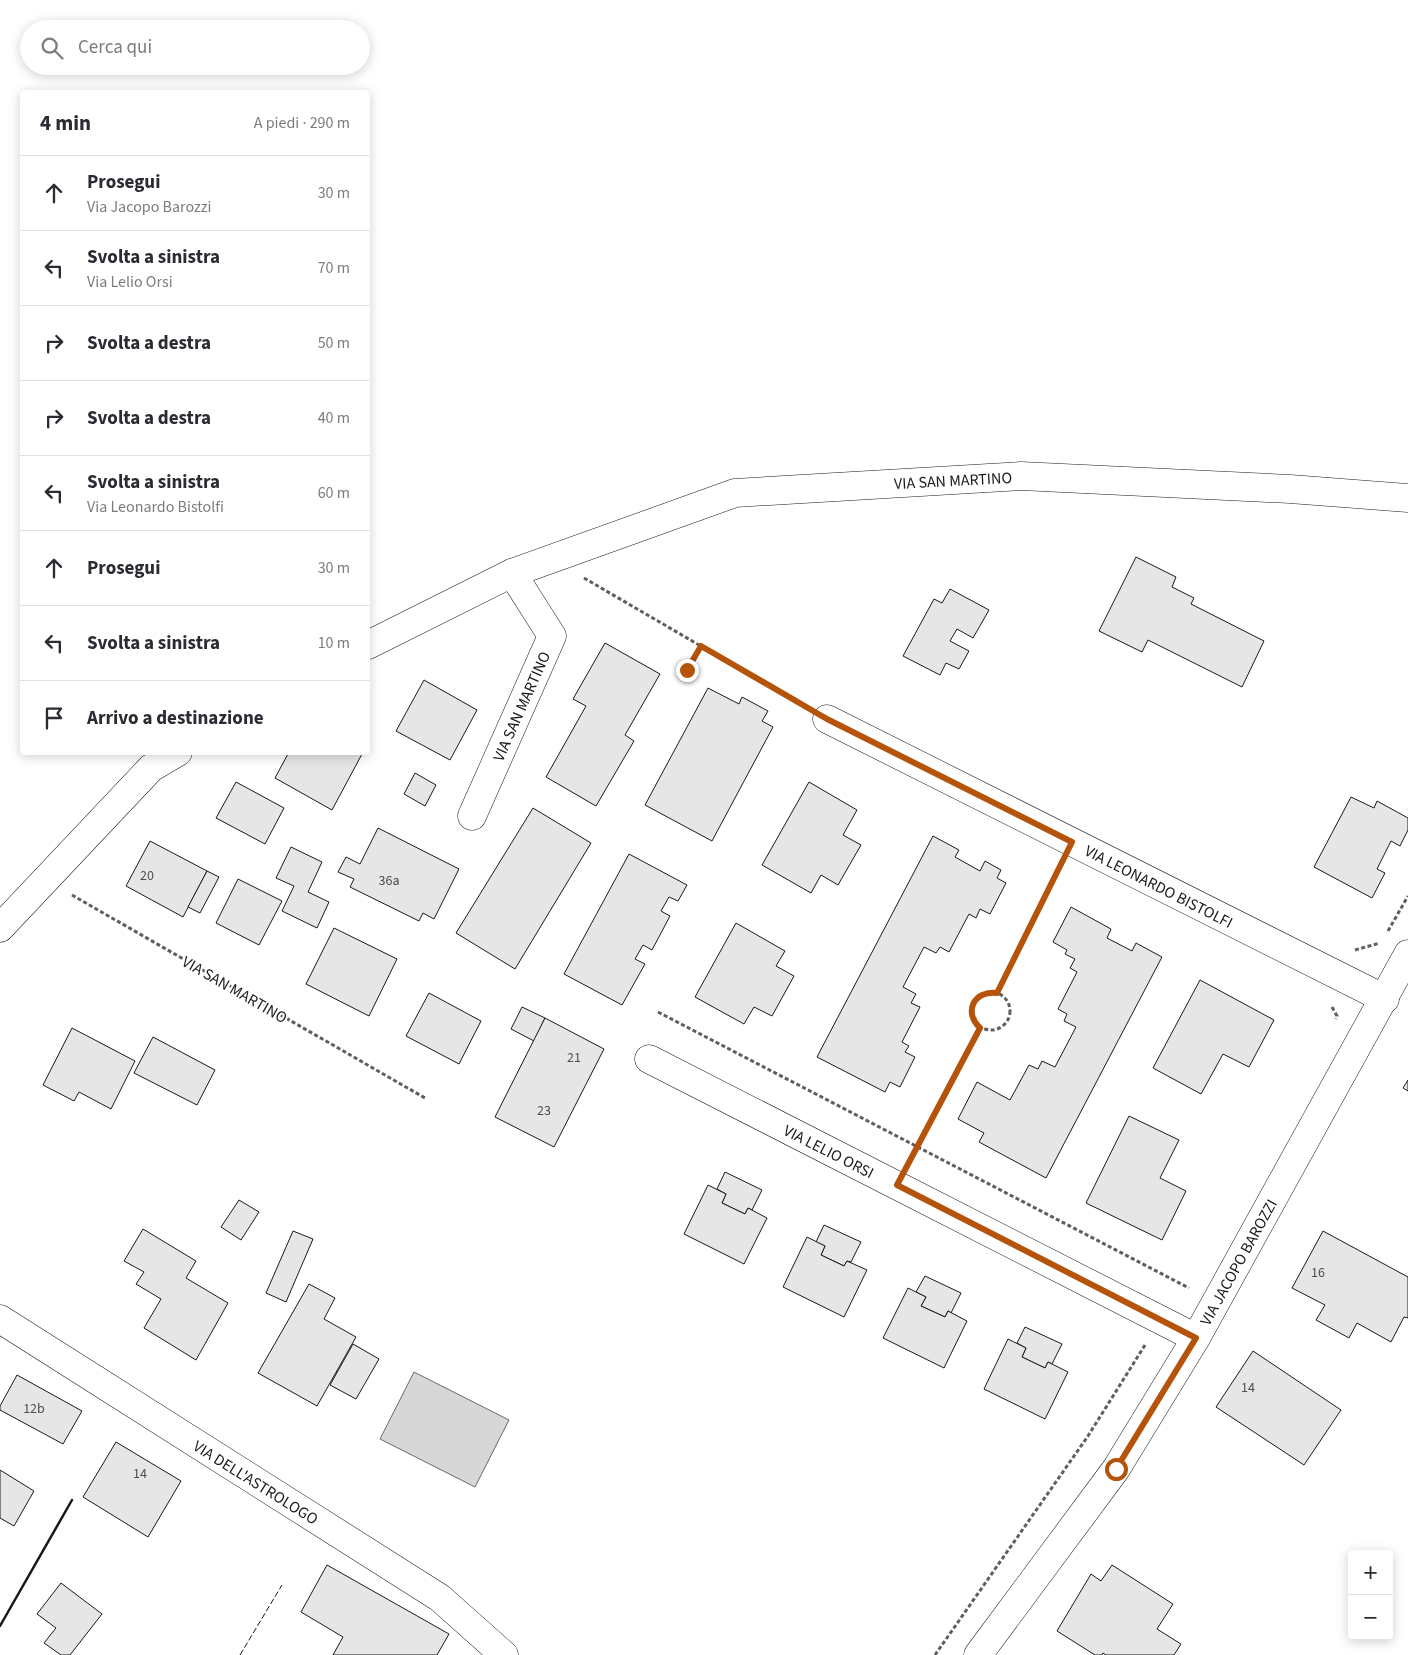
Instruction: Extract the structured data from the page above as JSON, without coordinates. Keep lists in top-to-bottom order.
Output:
{
  "streets": {
    "street": [
      "VIA SAN MARTINO",
      "VIA LEONARDO BISTOLFI",
      "VIA LELIO ORSI",
      "VIA JACOPO BAROZZI",
      "VIA DELL'ASTROLOGO"
    ]
  },
  "crossings": [
    ["VIA LEONARDO BISTOLFI", "VIA JACOPO BAROZZI"],
    ["VIA LELIO ORSI", "VIA JACOPO BAROZZI"]
  ],
  "house_numbers": [
    "20",
    "36a",
    "21",
    "23",
    "16",
    "14",
    "12b",
    "14"
  ],
  "page": {
    "search": "Cerca qui",
    "heading": ["4 min", "A piedi · 290 m"],
    "list": [
      ["Prosegui", "Via Jacopo Barozzi", "30 m"],
      ["Svolta a sinistra", "Via Lelio Orsi", "70 m"],
      ["Svolta a destra", "50 m"],
      ["Svolta a destra", "40 m"],
      ["Svolta a sinistra", "Via Leonardo Bistolfi", "60 m"],
      ["Prosegui", "30 m"],
      ["Svolta a sinistra", "10 m"],
      "Arrivo a destinazione"
    ],
    "map_buttons": ["+", "−"]
  }
}
